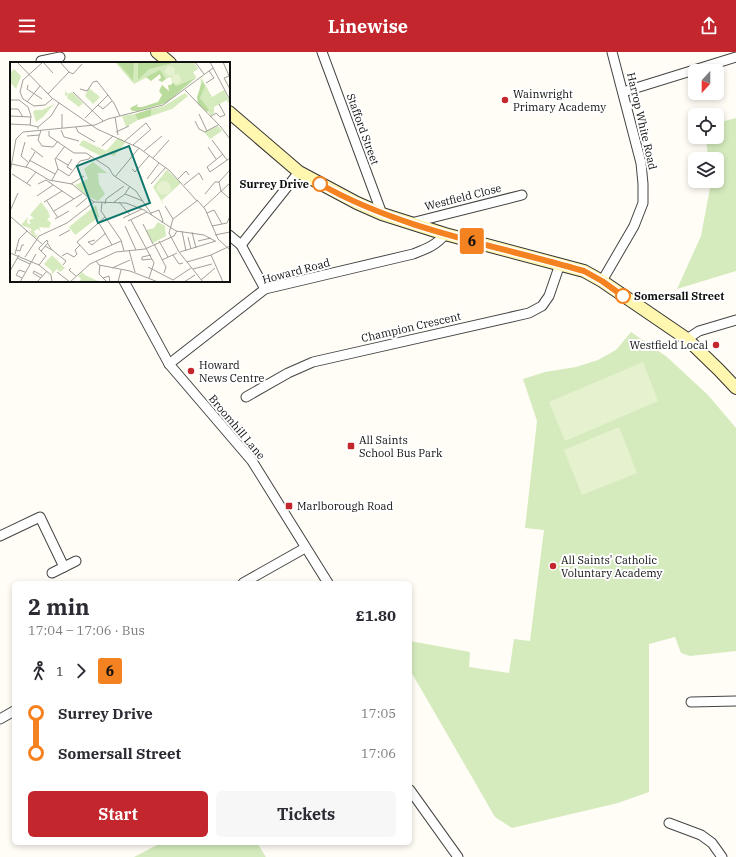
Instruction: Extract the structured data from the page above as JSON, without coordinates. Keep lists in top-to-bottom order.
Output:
{
  "streets": {
    "street": [
      "Harrop White Road",
      "Stafford Street",
      "Westfield Close",
      "Howard Road",
      "Champion Crescent",
      "Broomhill Lane"
    ]
  },
  "crossings": [
    ["Howard Road", "Broomhill Lane"]
  ],
  "places": {
    "other": [
      "Wainwright Primary Academy",
      "Surrey Drive",
      "Somersall Street",
      "Westfield Local",
      "Howard News Centre",
      "All Saints' Catholic Voluntary Academy"
    ],
    "transit": ["All Saints School Bus Park", "Marlborough Road"]
  },
  "lines": ["bus line 6"],
  "north": "bottom",
  "page": {
    "header": "Linewise",
    "on_map": "6",
    "heading": ["2 min", "17:04 – 17:06 · Bus", "£1.80"],
    "legs": ["1", "6"],
    "list": [
      {
        "name": "Surrey Drive",
        "value": "17:05"
      },
      {
        "name": "Somersall Street",
        "value": "17:06"
      }
    ],
    "buttons": ["Start", "Tickets"]
  }
}
